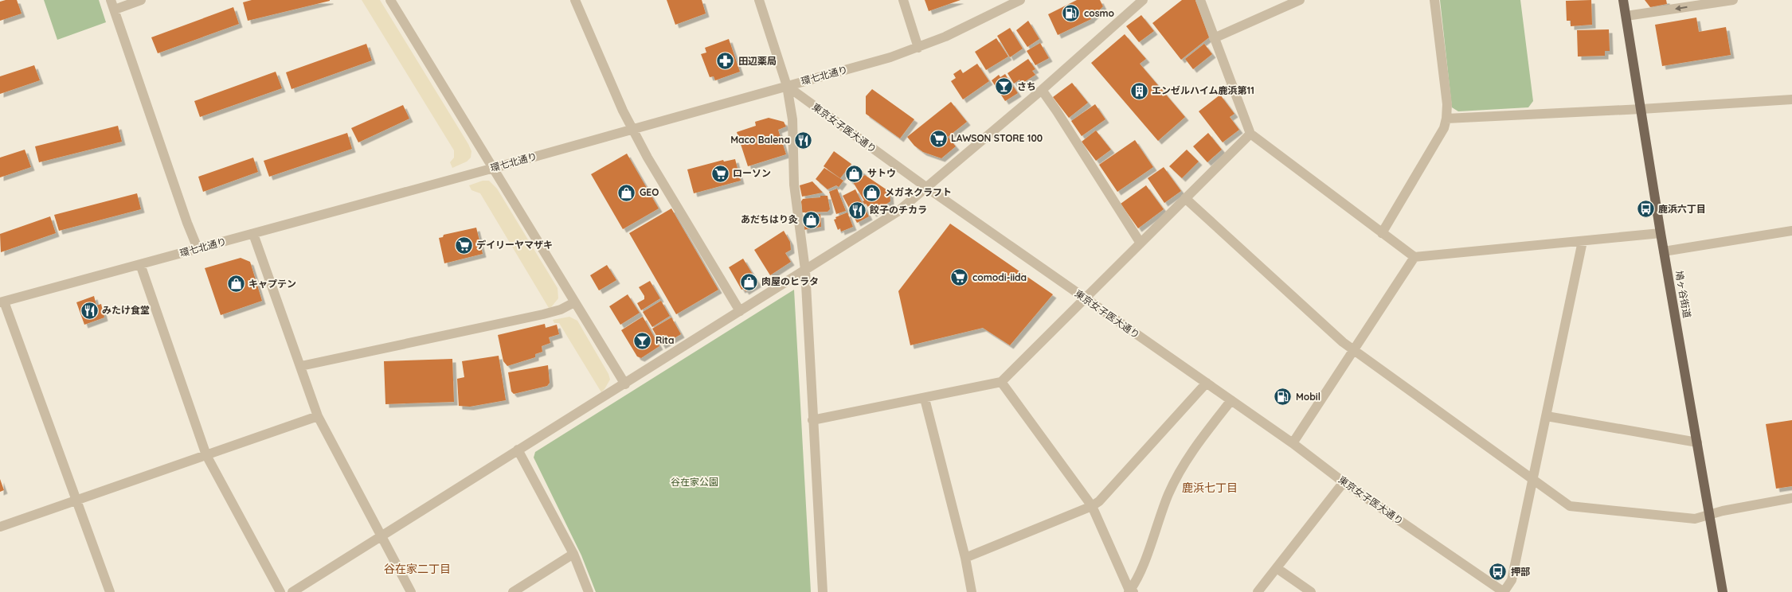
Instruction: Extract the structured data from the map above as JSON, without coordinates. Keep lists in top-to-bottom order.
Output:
{
  "streets": {
    "main road": ["鳩ヶ谷街道"],
    "street": ["環七北通り", "東京女子医大通り"]
  },
  "crossings": [
    ["環七北通り", "東京女子医大通り"]
  ],
  "districts": ["鹿浜七丁目", "谷在家二丁目"],
  "parks": ["谷在家公園"],
  "places": {
    "fuel station": ["cosmo", "Mobil"],
    "pharmacy": ["田辺薬局"],
    "bar": ["さち", "Rita"],
    "building": ["エンゼルハイム鹿浜第11"],
    "supermarket": [
      "LAWSON STORE 100",
      "ローソン",
      "デイリーヤマザキ",
      "comodi-iida"
    ],
    "restaurant": ["Maco Balena", "餃子のチカラ", "みたけ食堂"],
    "shop": [
      "サトウ",
      "GEO",
      "メガネクラフト",
      "あだちはり灸",
      "肉屋のヒラタ",
      "キャプテン"
    ],
    "bus stop": ["鹿浜六丁目", "押部"]
  }
}
